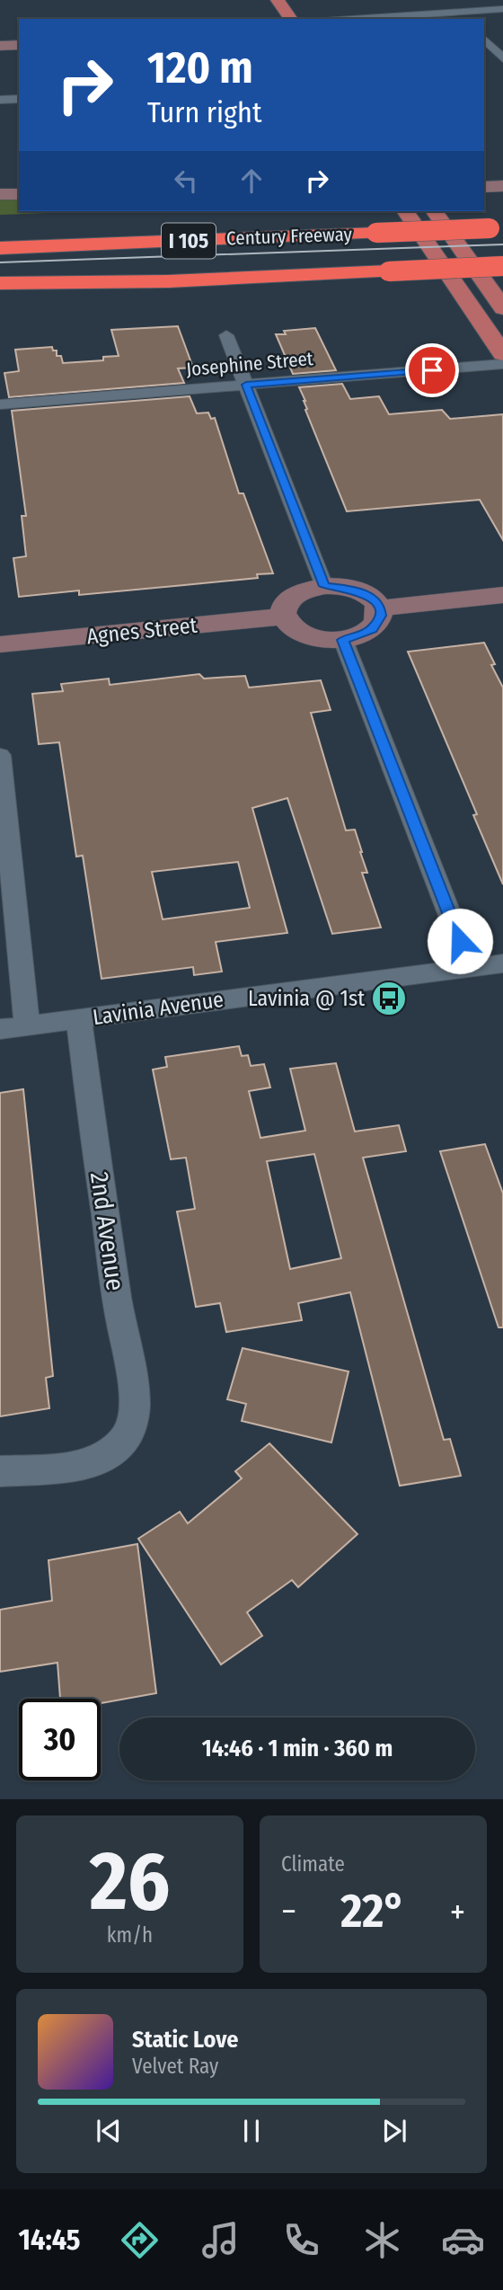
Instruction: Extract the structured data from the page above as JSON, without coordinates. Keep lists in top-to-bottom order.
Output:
{
  "streets": {
    "highway": ["Century Freeway", "I 105"],
    "street": [
      "Josephine Street",
      "Agnes Street",
      "Lavinia Avenue",
      "2nd Avenue"
    ]
  },
  "crossings": [
    ["Lavinia Avenue", "2nd Avenue"]
  ],
  "places": {
    "bus stop": ["Lavinia @ 1st"]
  },
  "page": {
    "turn": ["120 m", "Turn right"],
    "limit": "30",
    "trip": "14:46 · 1 min · 360 m",
    "tile": [
      ["26", "km/h"],
      "Climate"
    ],
    "heat": ["−", "22°", "+"],
    "song": ["Static Love", "Velvet Ray"],
    "tabs": "14:45"
  }
}
